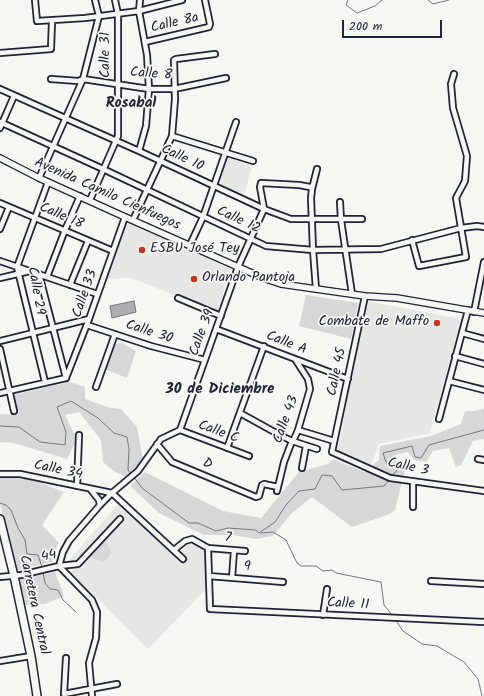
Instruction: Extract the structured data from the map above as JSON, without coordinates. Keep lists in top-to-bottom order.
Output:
{
  "streets": {
    "highway": ["Carretera Central"],
    "main road": ["Avenida Camilo Cienfuegos"],
    "street": [
      "Calle 8a",
      "Calle 31",
      "Calle 8",
      "Calle 10",
      "Calle 18",
      "Calle 12",
      "Calle 29",
      "Calle 33",
      "Calle 30",
      "Calle 39",
      "Calle A",
      "Calle 45",
      "Calle 43",
      "Calle C",
      "D",
      "Calle 3",
      "Calle 34",
      "7",
      "44",
      "9",
      "Calle 11"
    ]
  },
  "crossings": [
    ["Calle 31", "Calle 8"],
    ["Calle 31", "Calle 10"],
    ["Calle 31", "Avenida Camilo Cienfuegos"],
    ["Calle 31", "Calle 12"],
    ["Calle 10", "Calle 39"],
    ["Avenida Camilo Cienfuegos", "Calle 29"],
    ["Avenida Camilo Cienfuegos", "Calle 33"],
    ["Avenida Camilo Cienfuegos", "Calle 39"],
    ["Avenida Camilo Cienfuegos", "Calle 45"],
    ["Calle 18", "Calle 29"],
    ["Calle 18", "Calle 33"],
    ["Calle 12", "Calle 39"],
    ["Calle 33", "Calle 30"],
    ["Calle 30", "Calle 39"],
    ["Calle 39", "Calle A"],
    ["Calle 39", "Calle C"],
    ["Calle A", "Calle 45"],
    ["Calle A", "Calle 43"],
    ["Calle 45", "Calle 3"],
    ["Calle 43", "D"],
    ["44", "Carretera Central"],
    ["9", "Calle 11"]
  ],
  "districts": ["Rosabal", "30 de Diciembre"],
  "places": ["ESBU José Tey", "Orlando Pantoja", "Combate de Maffo"],
  "scale_bar": "200 m"
}
